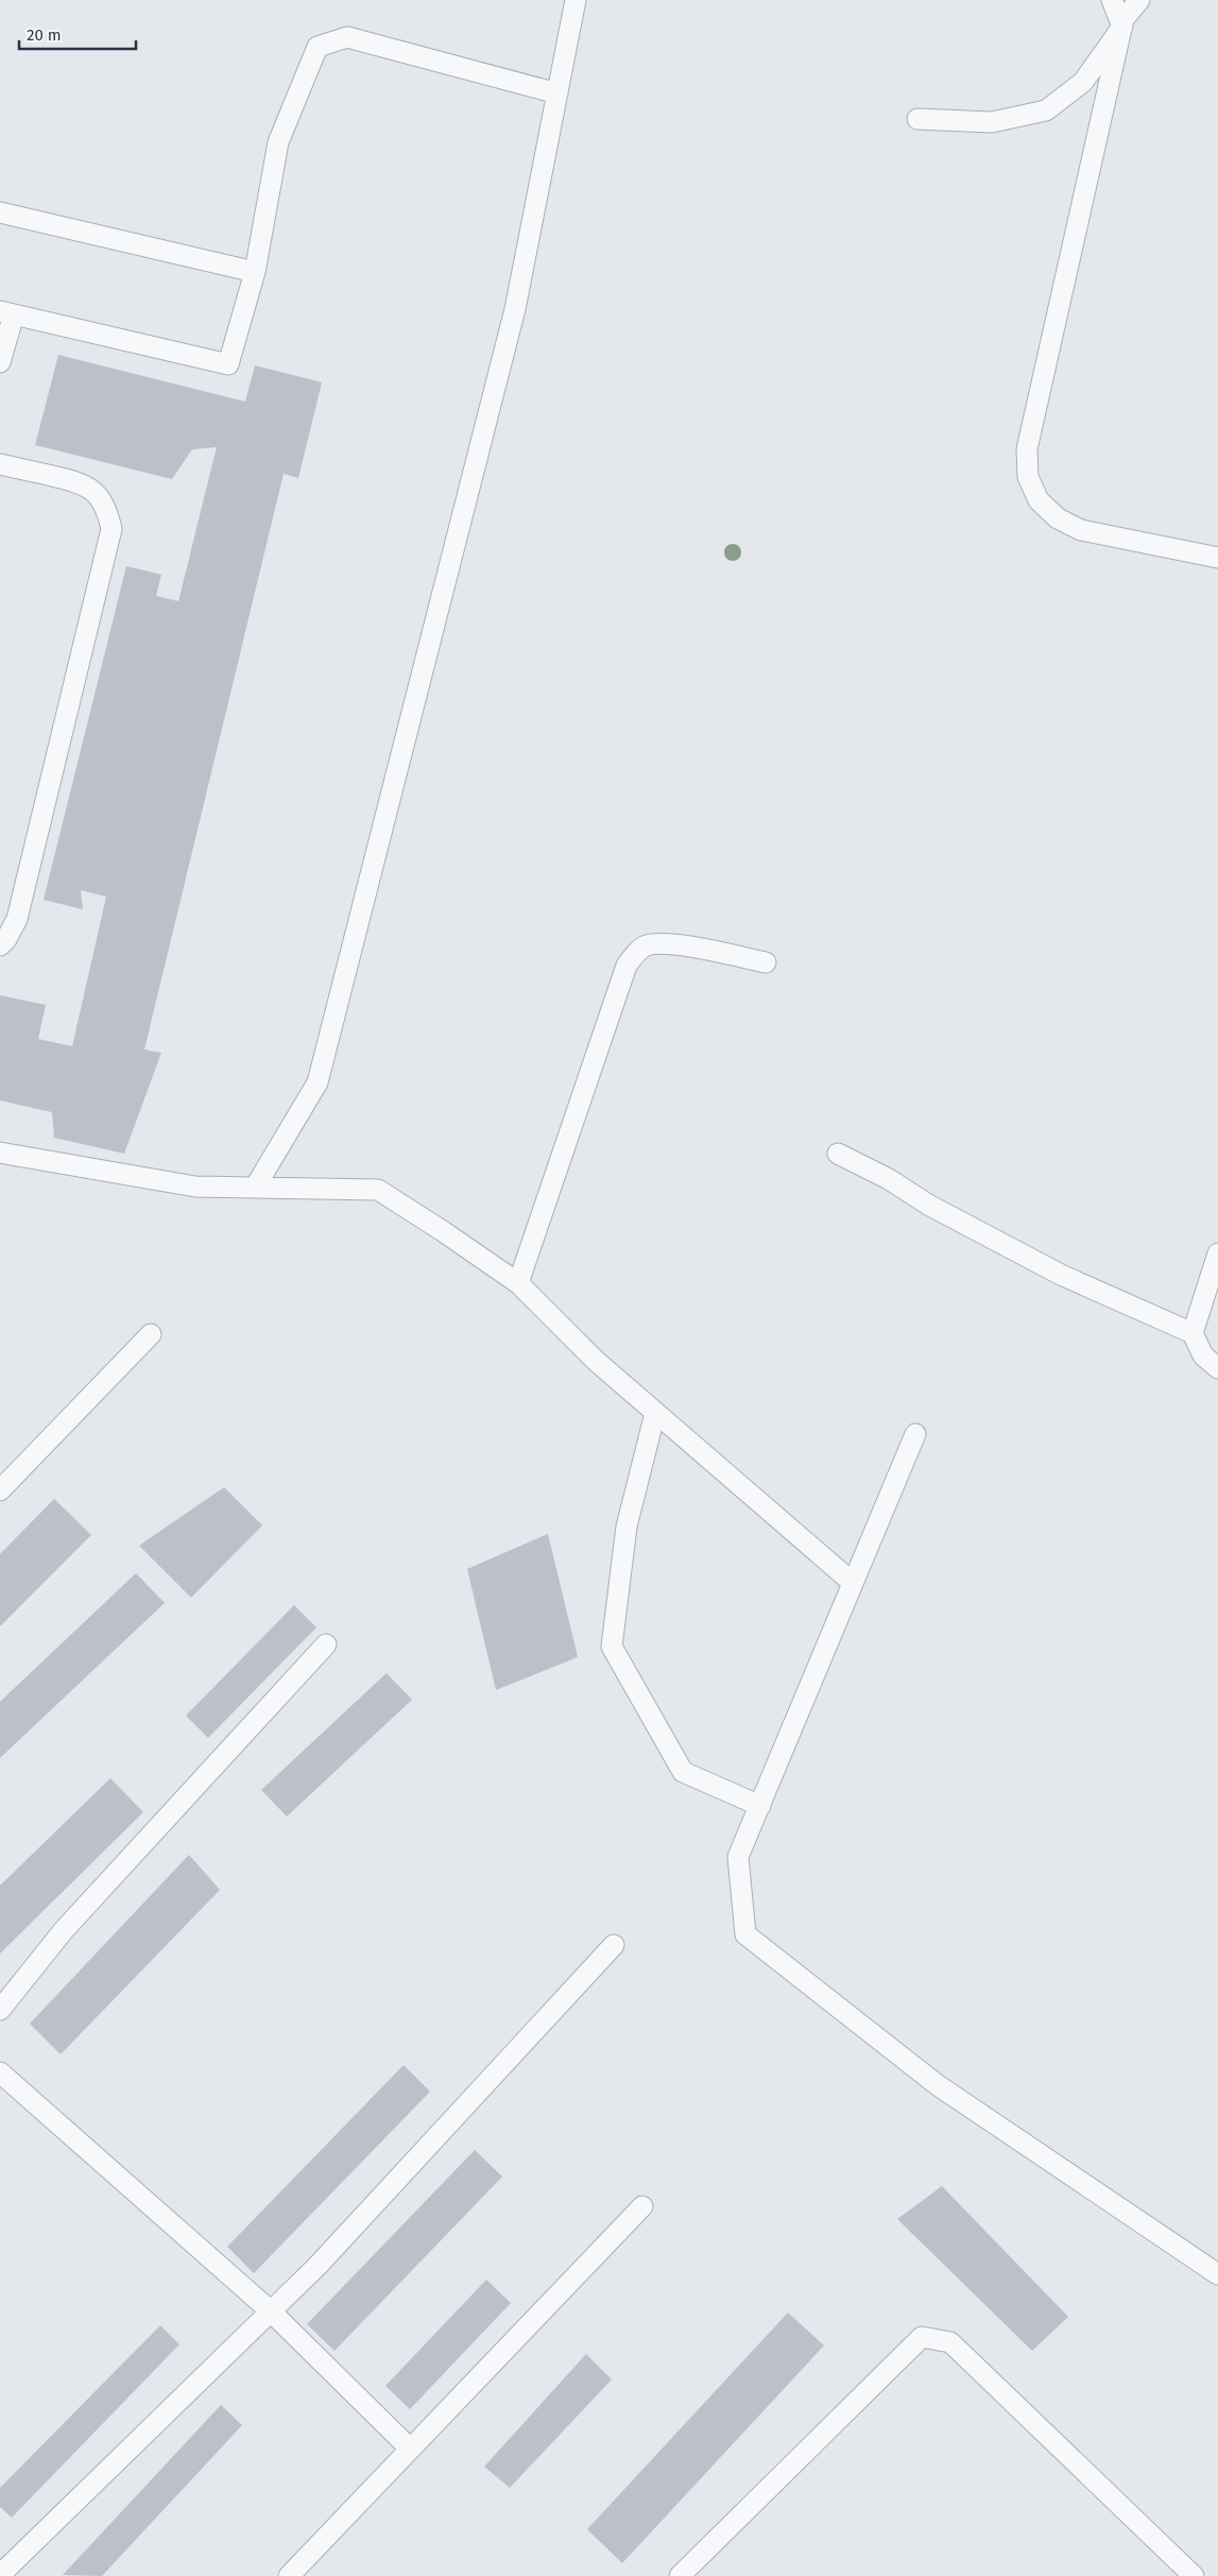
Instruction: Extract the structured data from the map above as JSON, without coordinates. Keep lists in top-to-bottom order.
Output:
{
  "scale_bar": "20 m"
}
